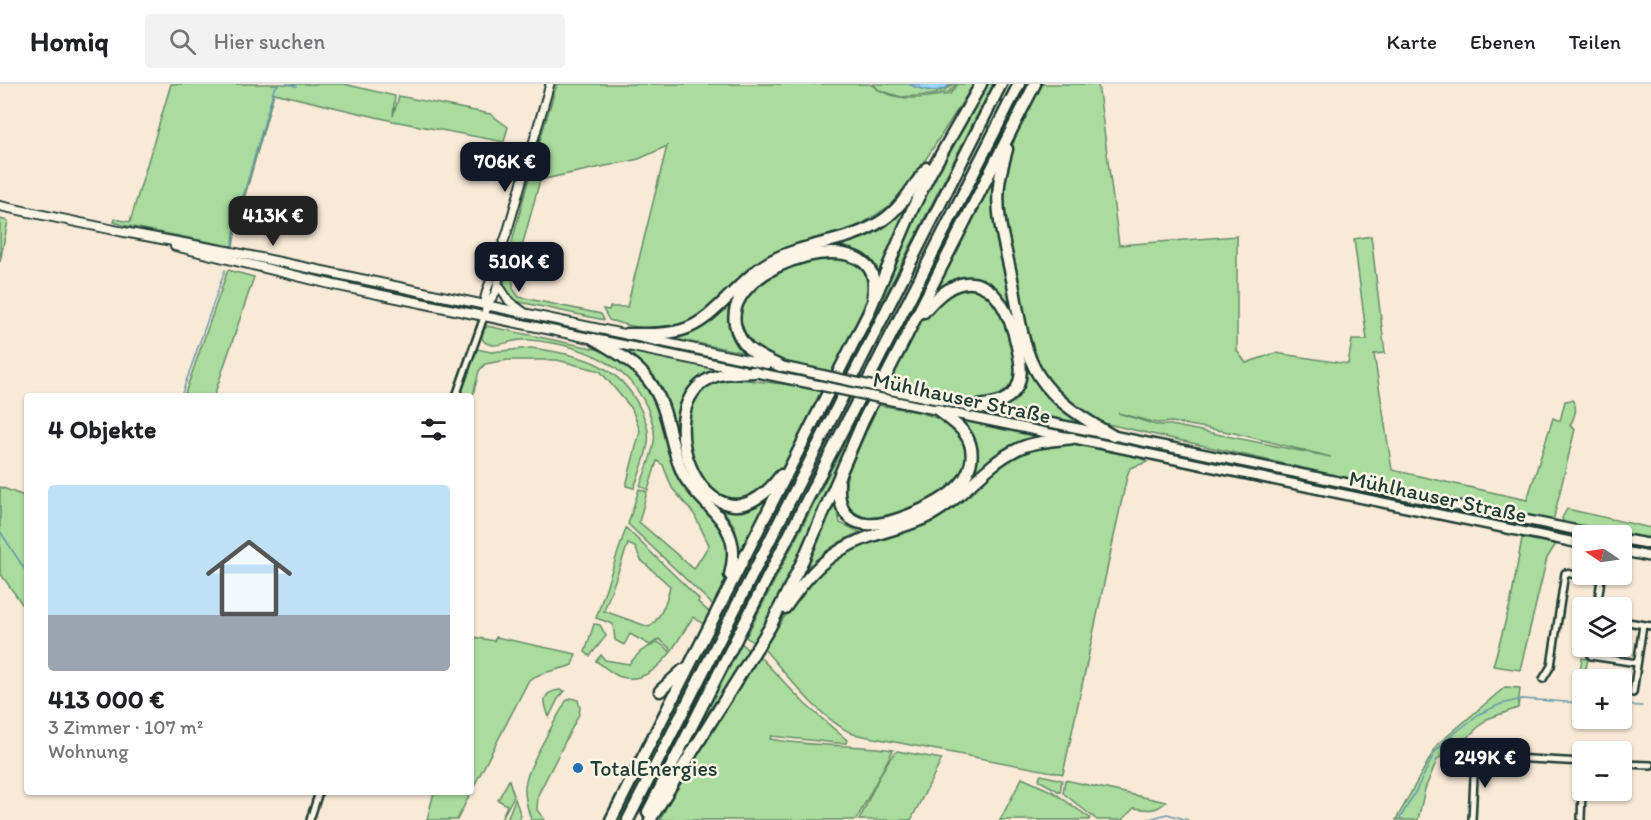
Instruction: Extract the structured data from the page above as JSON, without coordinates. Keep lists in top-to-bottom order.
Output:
{
  "streets": {
    "main road": ["Mühlhauser Straße"]
  },
  "places": ["TotalEnergies"],
  "north": "left",
  "page": {
    "header": "Homiq",
    "search": "Hier suchen",
    "nav": ["Karte", "Ebenen", "Teilen"],
    "price": [
      "706K €",
      "413K €",
      "510K €",
      "249K €"
    ],
    "heading": "4 Objekte",
    "list": [
      {
        "name": "413 000 €",
        "note": "3 Zimmer · 107 m² · Wohnung"
      }
    ],
    "map_buttons": ["+", "−"]
  }
}
